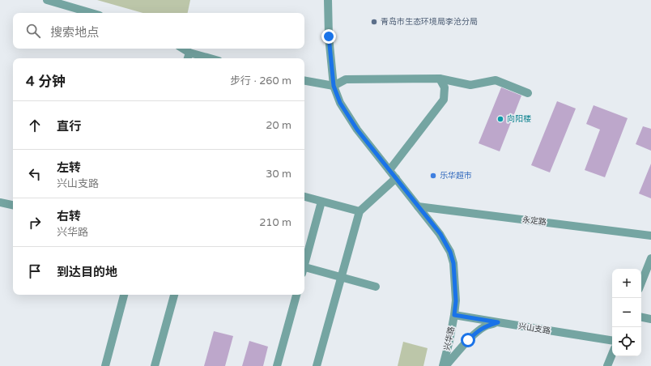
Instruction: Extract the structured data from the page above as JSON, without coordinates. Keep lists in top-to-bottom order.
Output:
{
  "streets": {
    "street": ["永定路", "兴山支路", "兴华路"]
  },
  "crossings": [
    ["永定路", "兴华路"],
    ["兴山支路", "兴华路"]
  ],
  "places": ["青岛市生态环境局李沧分局", "向阳楼", "乐华超市"],
  "page": {
    "search": "搜索地点",
    "heading": ["4 分钟", "步行 · 260 m"],
    "list": [
      ["直行", "20 m"],
      ["左转", "兴山支路", "30 m"],
      ["右转", "兴华路", "210 m"],
      "到达目的地"
    ],
    "map_buttons": ["+", "−"]
  }
}
